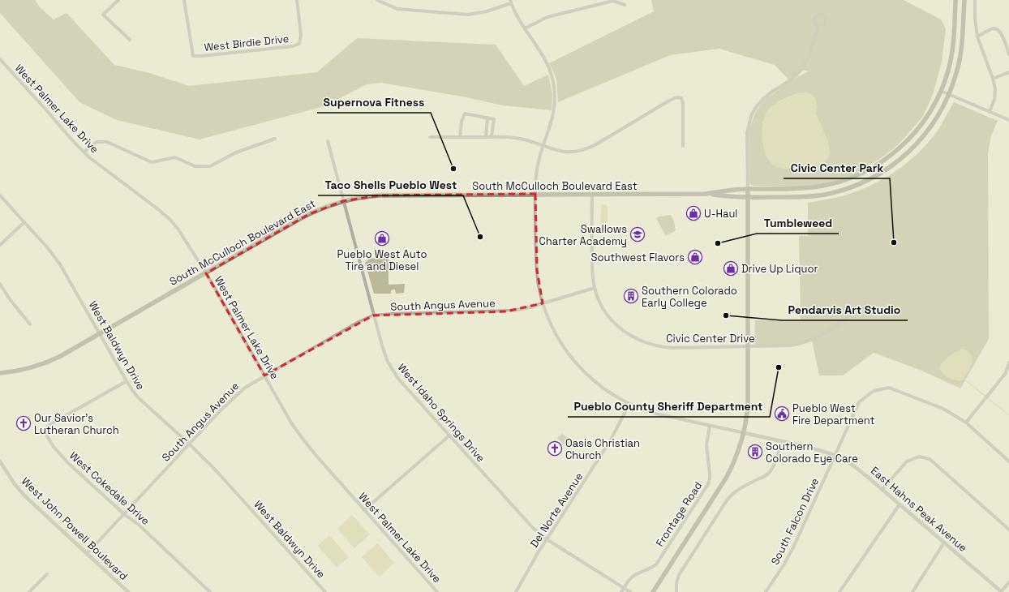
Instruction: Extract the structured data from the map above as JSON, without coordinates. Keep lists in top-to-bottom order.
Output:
{
  "streets": {
    "main road": ["South McCulloch Boulevard East"],
    "street": [
      "West Birdie Drive",
      "West Palmer Lake Drive",
      "South Angus Avenue",
      "Civic Center Drive",
      "West Baldwyn Drive",
      "West Idaho Springs Drive",
      "West Cokedale Drive",
      "East Hahns Peak Avenue",
      "Del Norte Avenue",
      "Frontage Road",
      "South Falcon Drive",
      "West John Powell Boulevard"
    ]
  },
  "crossings": [
    ["West Palmer Lake Drive", "South McCulloch Boulevard East"],
    ["West Palmer Lake Drive", "South Angus Avenue"],
    ["South McCulloch Boulevard East", "Civic Center Drive"],
    ["South McCulloch Boulevard East", "West Baldwyn Drive"],
    ["South McCulloch Boulevard East", "West Idaho Springs Drive"],
    ["South McCulloch Boulevard East", "East Hahns Peak Avenue"],
    ["South Angus Avenue", "Civic Center Drive"],
    ["South Angus Avenue", "West Baldwyn Drive"],
    ["South Angus Avenue", "West Idaho Springs Drive"],
    ["South Angus Avenue", "West Cokedale Drive"],
    ["South Angus Avenue", "East Hahns Peak Avenue"],
    ["South Angus Avenue", "West John Powell Boulevard"],
    ["West Baldwyn Drive", "West Cokedale Drive"],
    ["West Idaho Springs Drive", "Del Norte Avenue"],
    ["West Idaho Springs Drive", "Frontage Road"],
    ["East Hahns Peak Avenue", "Del Norte Avenue"],
    ["East Hahns Peak Avenue", "Frontage Road"],
    ["East Hahns Peak Avenue", "South Falcon Drive"]
  ],
  "places": {
    "other": [
      "Supernova Fitness",
      "Taco Shells Pueblo West",
      "Civic Center Park",
      "Tumbleweed",
      "Pendarvis Art Studio",
      "Pueblo County Sheriff Department"
    ],
    "shop": [
      "U-Haul",
      "Pueblo West Auto Tire and Diesel",
      "Southwest Flavors",
      "Drive Up Liquor"
    ],
    "school or university": ["Swallows Charter Academy"],
    "building": ["Southern Colorado Early College", "Southern Colorado Eye Care"],
    "public building": ["Pueblo West Fire Department"],
    "church": ["Our Savior's Lutheran Church", "Oasis Christian Church"]
  }
}
